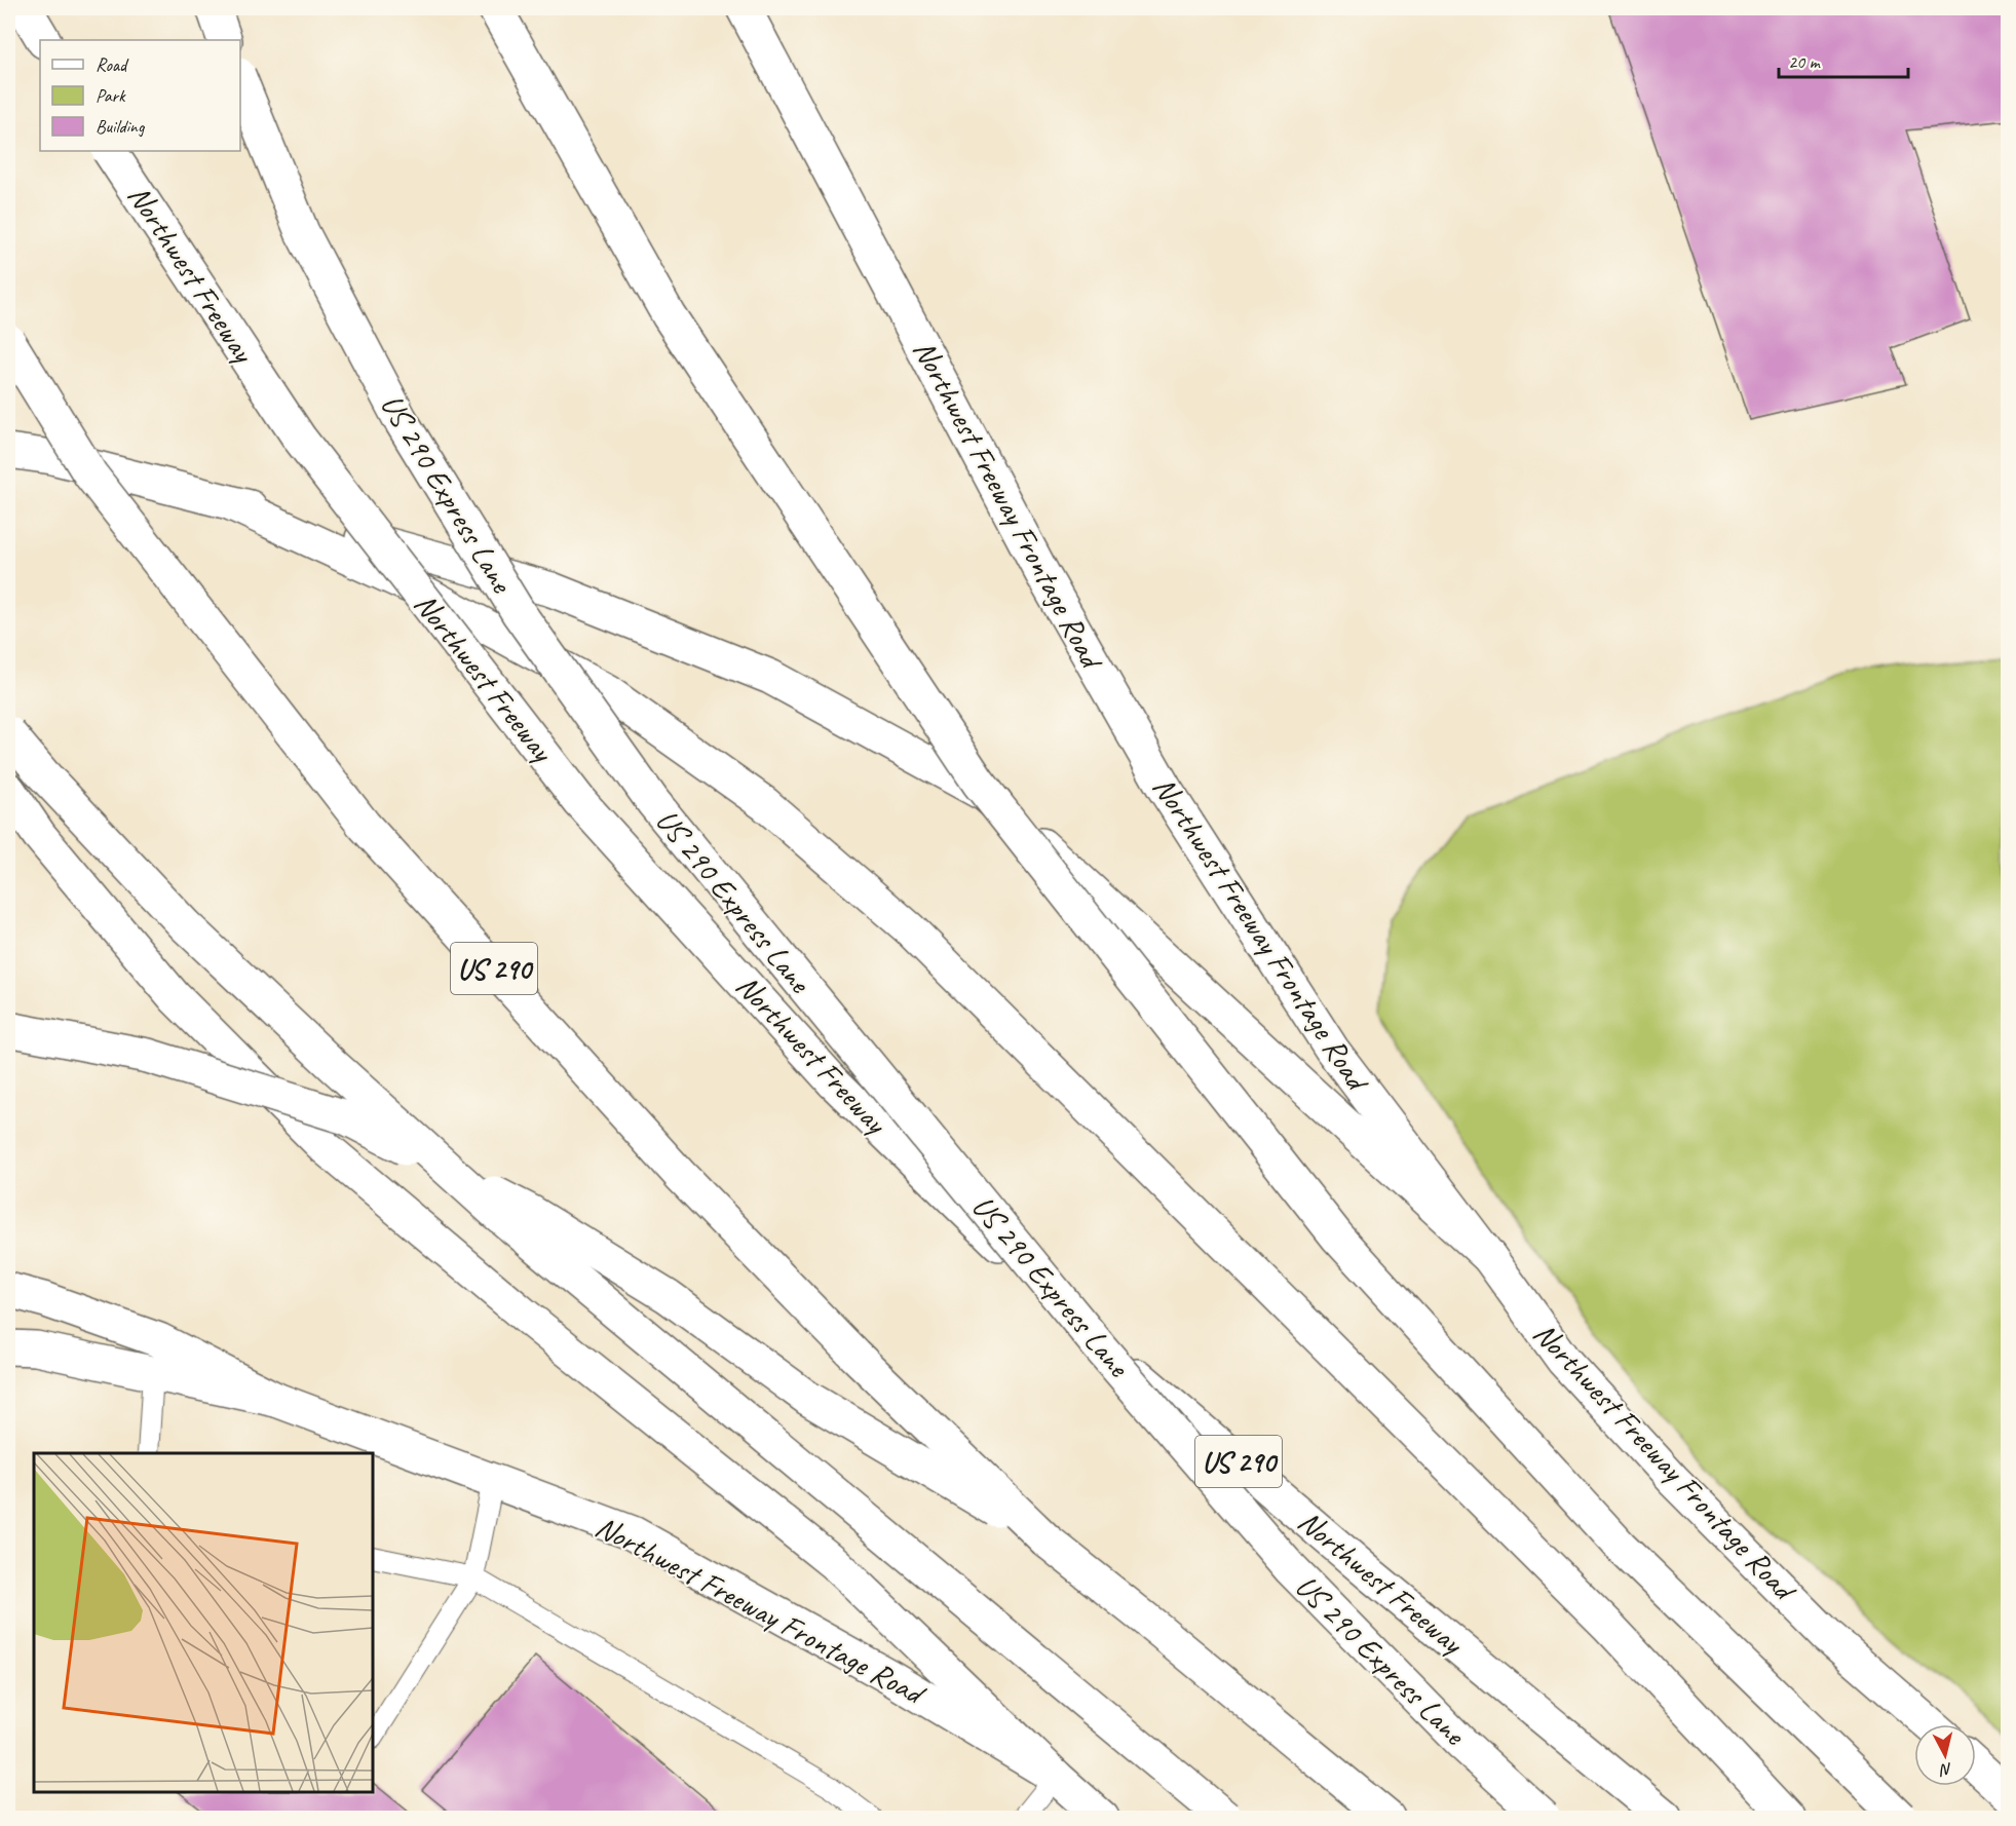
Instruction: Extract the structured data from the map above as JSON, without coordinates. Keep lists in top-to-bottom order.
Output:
{
  "streets": {
    "main road": [
      "Northwest Freeway",
      "US 290 Express Lane",
      "Northwest Freeway Frontage Road",
      "US 290"
    ]
  },
  "legend": ["Road", "Park", "Building"],
  "scale_bar": "20 m",
  "north": "bottom"
}
